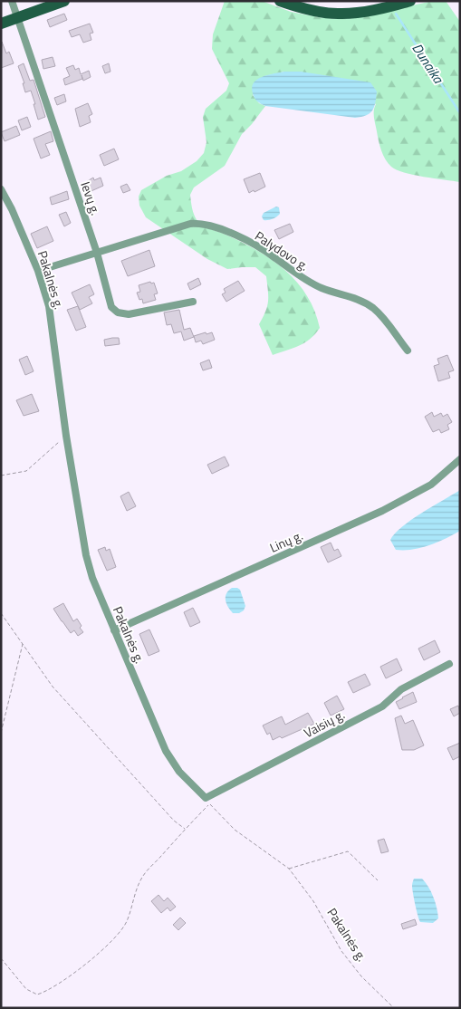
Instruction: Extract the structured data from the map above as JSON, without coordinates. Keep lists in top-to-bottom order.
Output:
{
  "streets": {
    "street": [
      "Ievų g.",
      "Palydovo g.",
      "Pakalnės g.",
      "Linų g.",
      "Vaisių g."
    ]
  },
  "crossings": [
    ["Ievų g.", "Palydovo g."],
    ["Palydovo g.", "Pakalnės g."],
    ["Pakalnės g.", "Linų g."],
    ["Pakalnės g.", "Vaisių g."]
  ],
  "water": ["Dunaika"]
}
